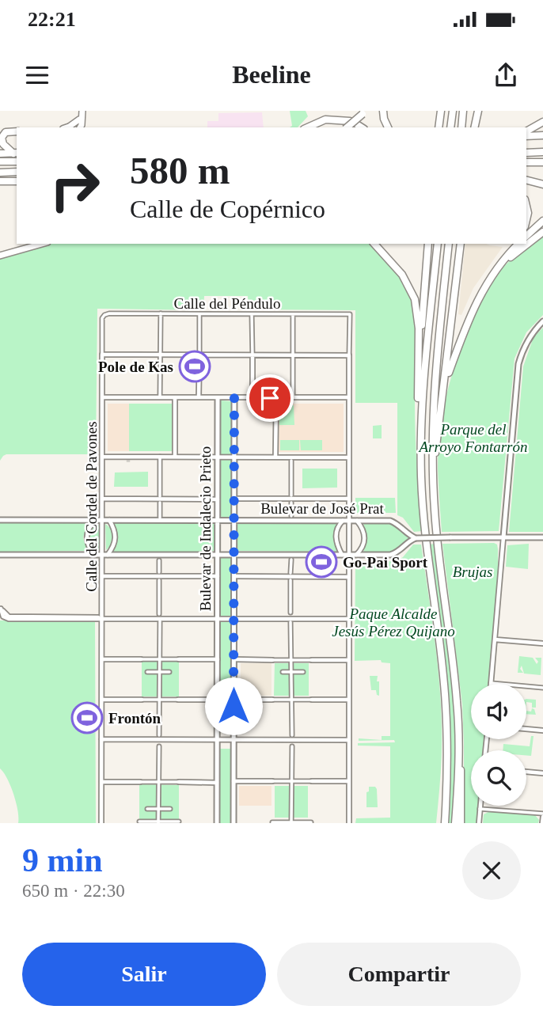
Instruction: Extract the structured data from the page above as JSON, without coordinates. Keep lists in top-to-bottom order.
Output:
{
  "streets": {
    "street": [
      "Calle del Péndulo",
      "Calle del Cordel de Pavones",
      "Bulevar de José Prat",
      "Bulevar de Indalecio Prieto"
    ]
  },
  "crossings": [
    ["Calle del Péndulo", "Calle del Cordel de Pavones"],
    ["Calle del Cordel de Pavones", "Bulevar de José Prat"],
    ["Bulevar de José Prat", "Bulevar de Indalecio Prieto"]
  ],
  "parks": ["Parque del Arroyo Fontarrón", "Brujas", "Paque Alcalde Jesús Pérez Quijano"],
  "places": {
    "sports": ["Pole de Kas", "Go-Pai Sport", "Frontón"]
  },
  "page": {
    "status": "22:21",
    "header": "Beeline",
    "turn": ["580 m", "Calle de Copérnico"],
    "heading": ["9 min", "650 m · 22:30"],
    "buttons": ["Salir", "Compartir"]
  }
}
